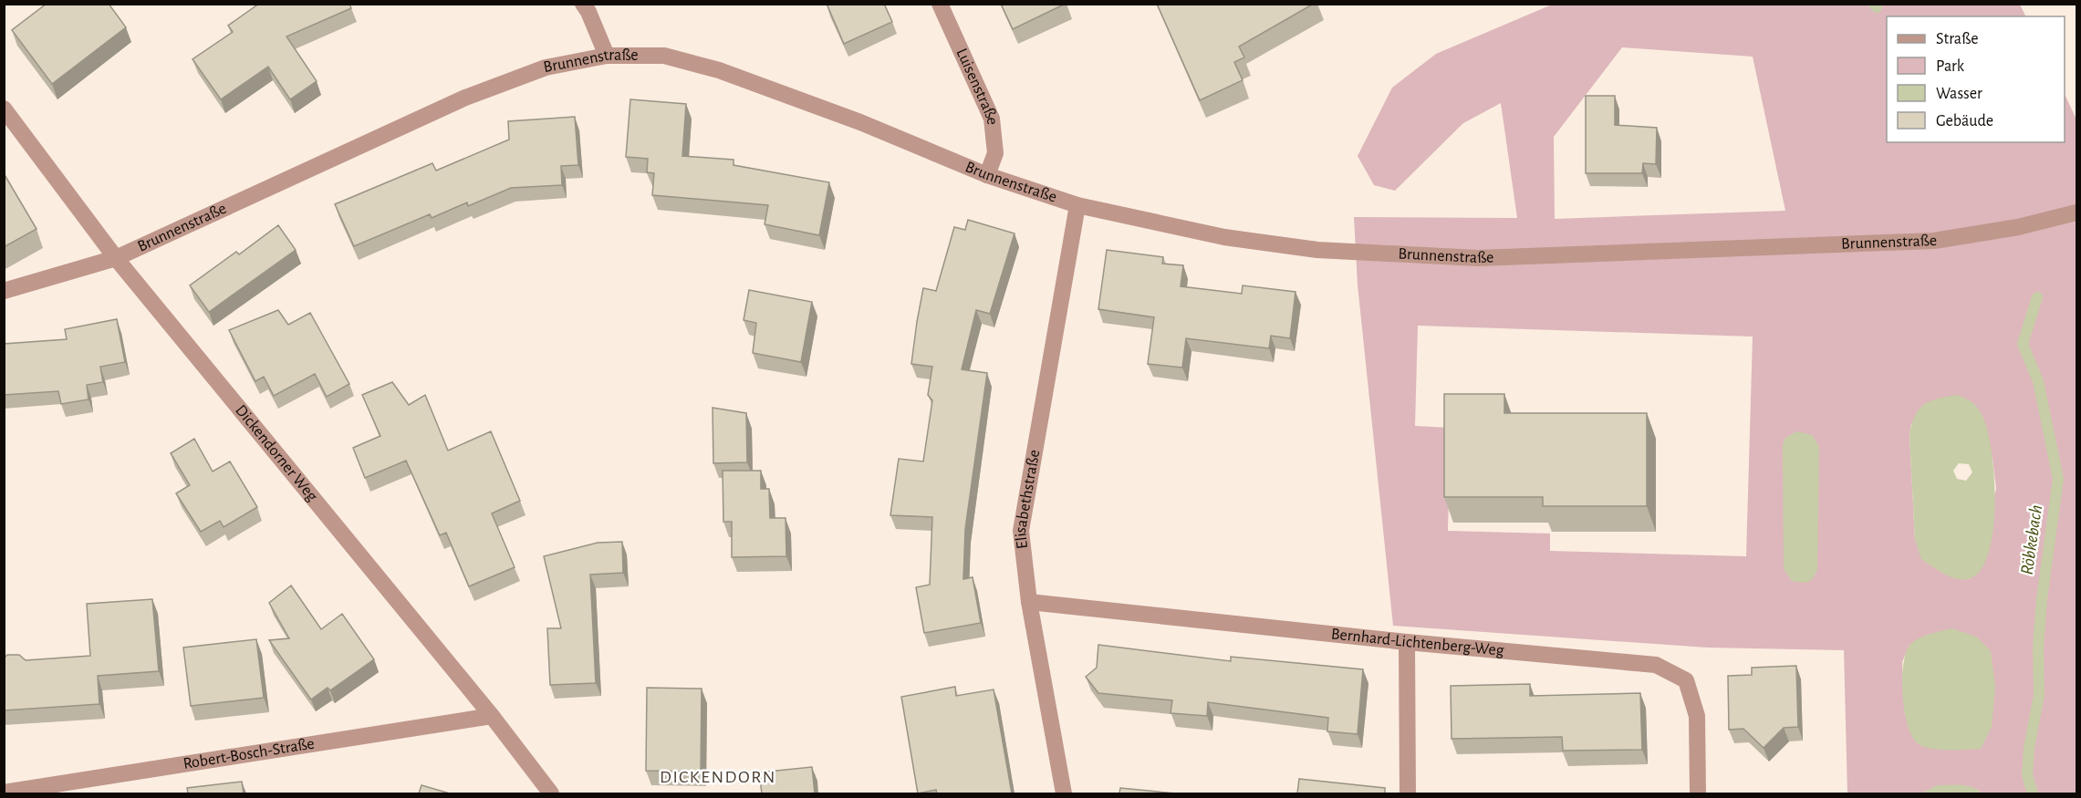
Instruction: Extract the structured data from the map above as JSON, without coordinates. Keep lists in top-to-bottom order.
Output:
{
  "streets": {
    "street": [
      "Brunnenstraße",
      "Luisenstraße",
      "Dickendorner Weg",
      "Elisabethstraße",
      "Bernhard-Lichtenberg-Weg",
      "Robert-Bosch-Straße"
    ]
  },
  "crossings": [
    ["Brunnenstraße", "Luisenstraße"],
    ["Brunnenstraße", "Dickendorner Weg"],
    ["Brunnenstraße", "Elisabethstraße"],
    ["Dickendorner Weg", "Robert-Bosch-Straße"],
    ["Elisabethstraße", "Bernhard-Lichtenberg-Weg"]
  ],
  "districts": ["DICKENDORN"],
  "water": ["Röbkebach"],
  "legend": [
    "Straße",
    "Park",
    "Wasser",
    "Gebäude"
  ]
}
